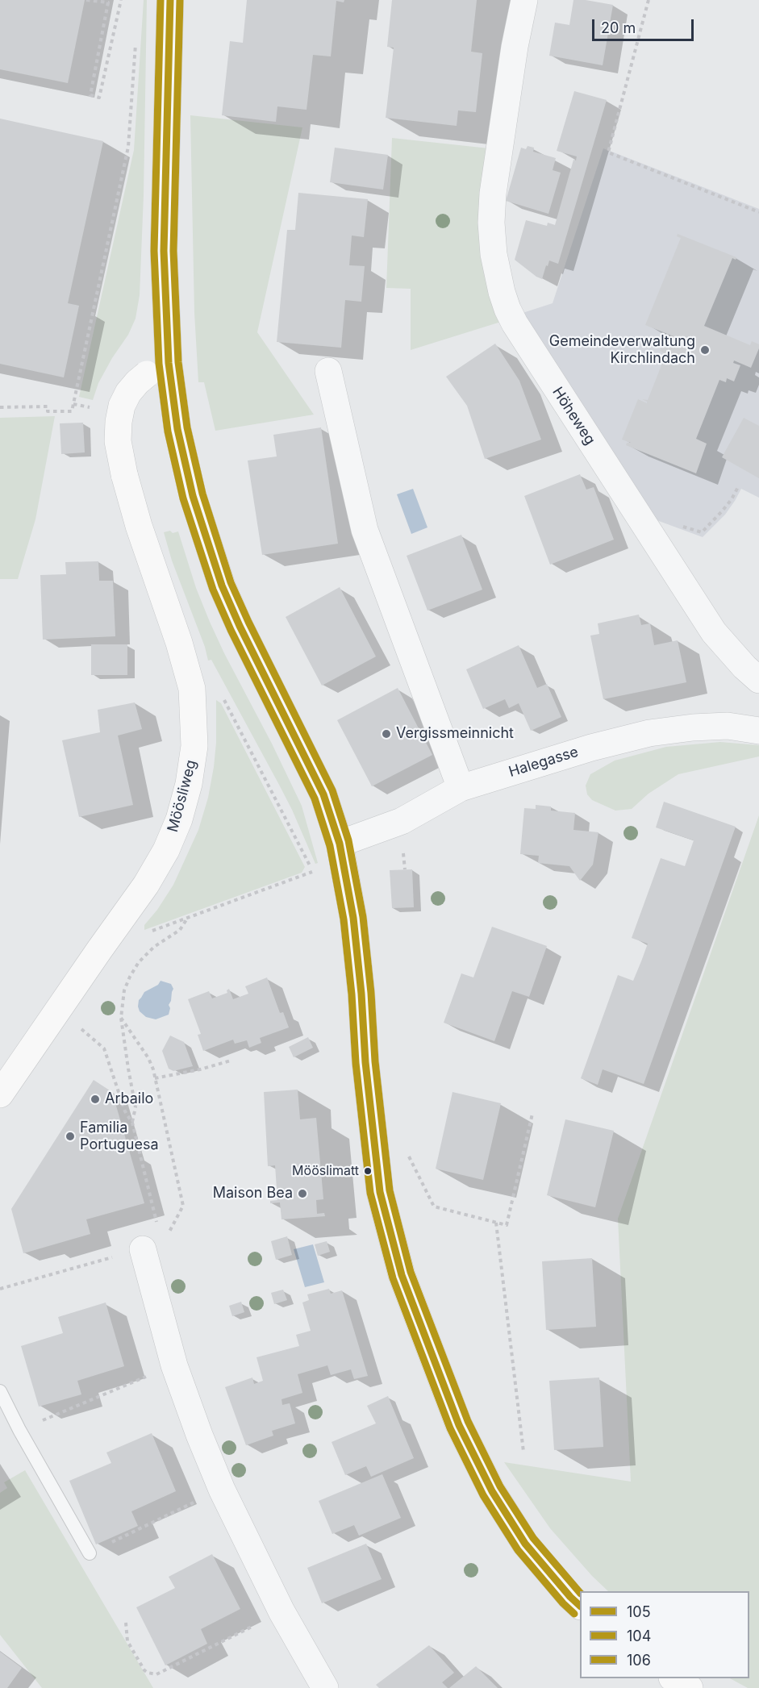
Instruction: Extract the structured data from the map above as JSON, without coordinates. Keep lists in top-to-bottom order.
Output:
{
  "streets": {
    "main road": ["Möösliweg"],
    "street": ["Höheweg", "Halegasse"]
  },
  "places": [
    "Gemeindeverwaltung Kirchlindach",
    "Vergissmeinnicht",
    "Arbailo",
    "Familia Portuguesa",
    "Mööslimatt",
    "Maison Bea"
  ],
  "lines": ["transit line 105", "transit line 104", "transit line 106"],
  "legend": ["105", "104", "106"],
  "scale_bar": "20 m"
}
